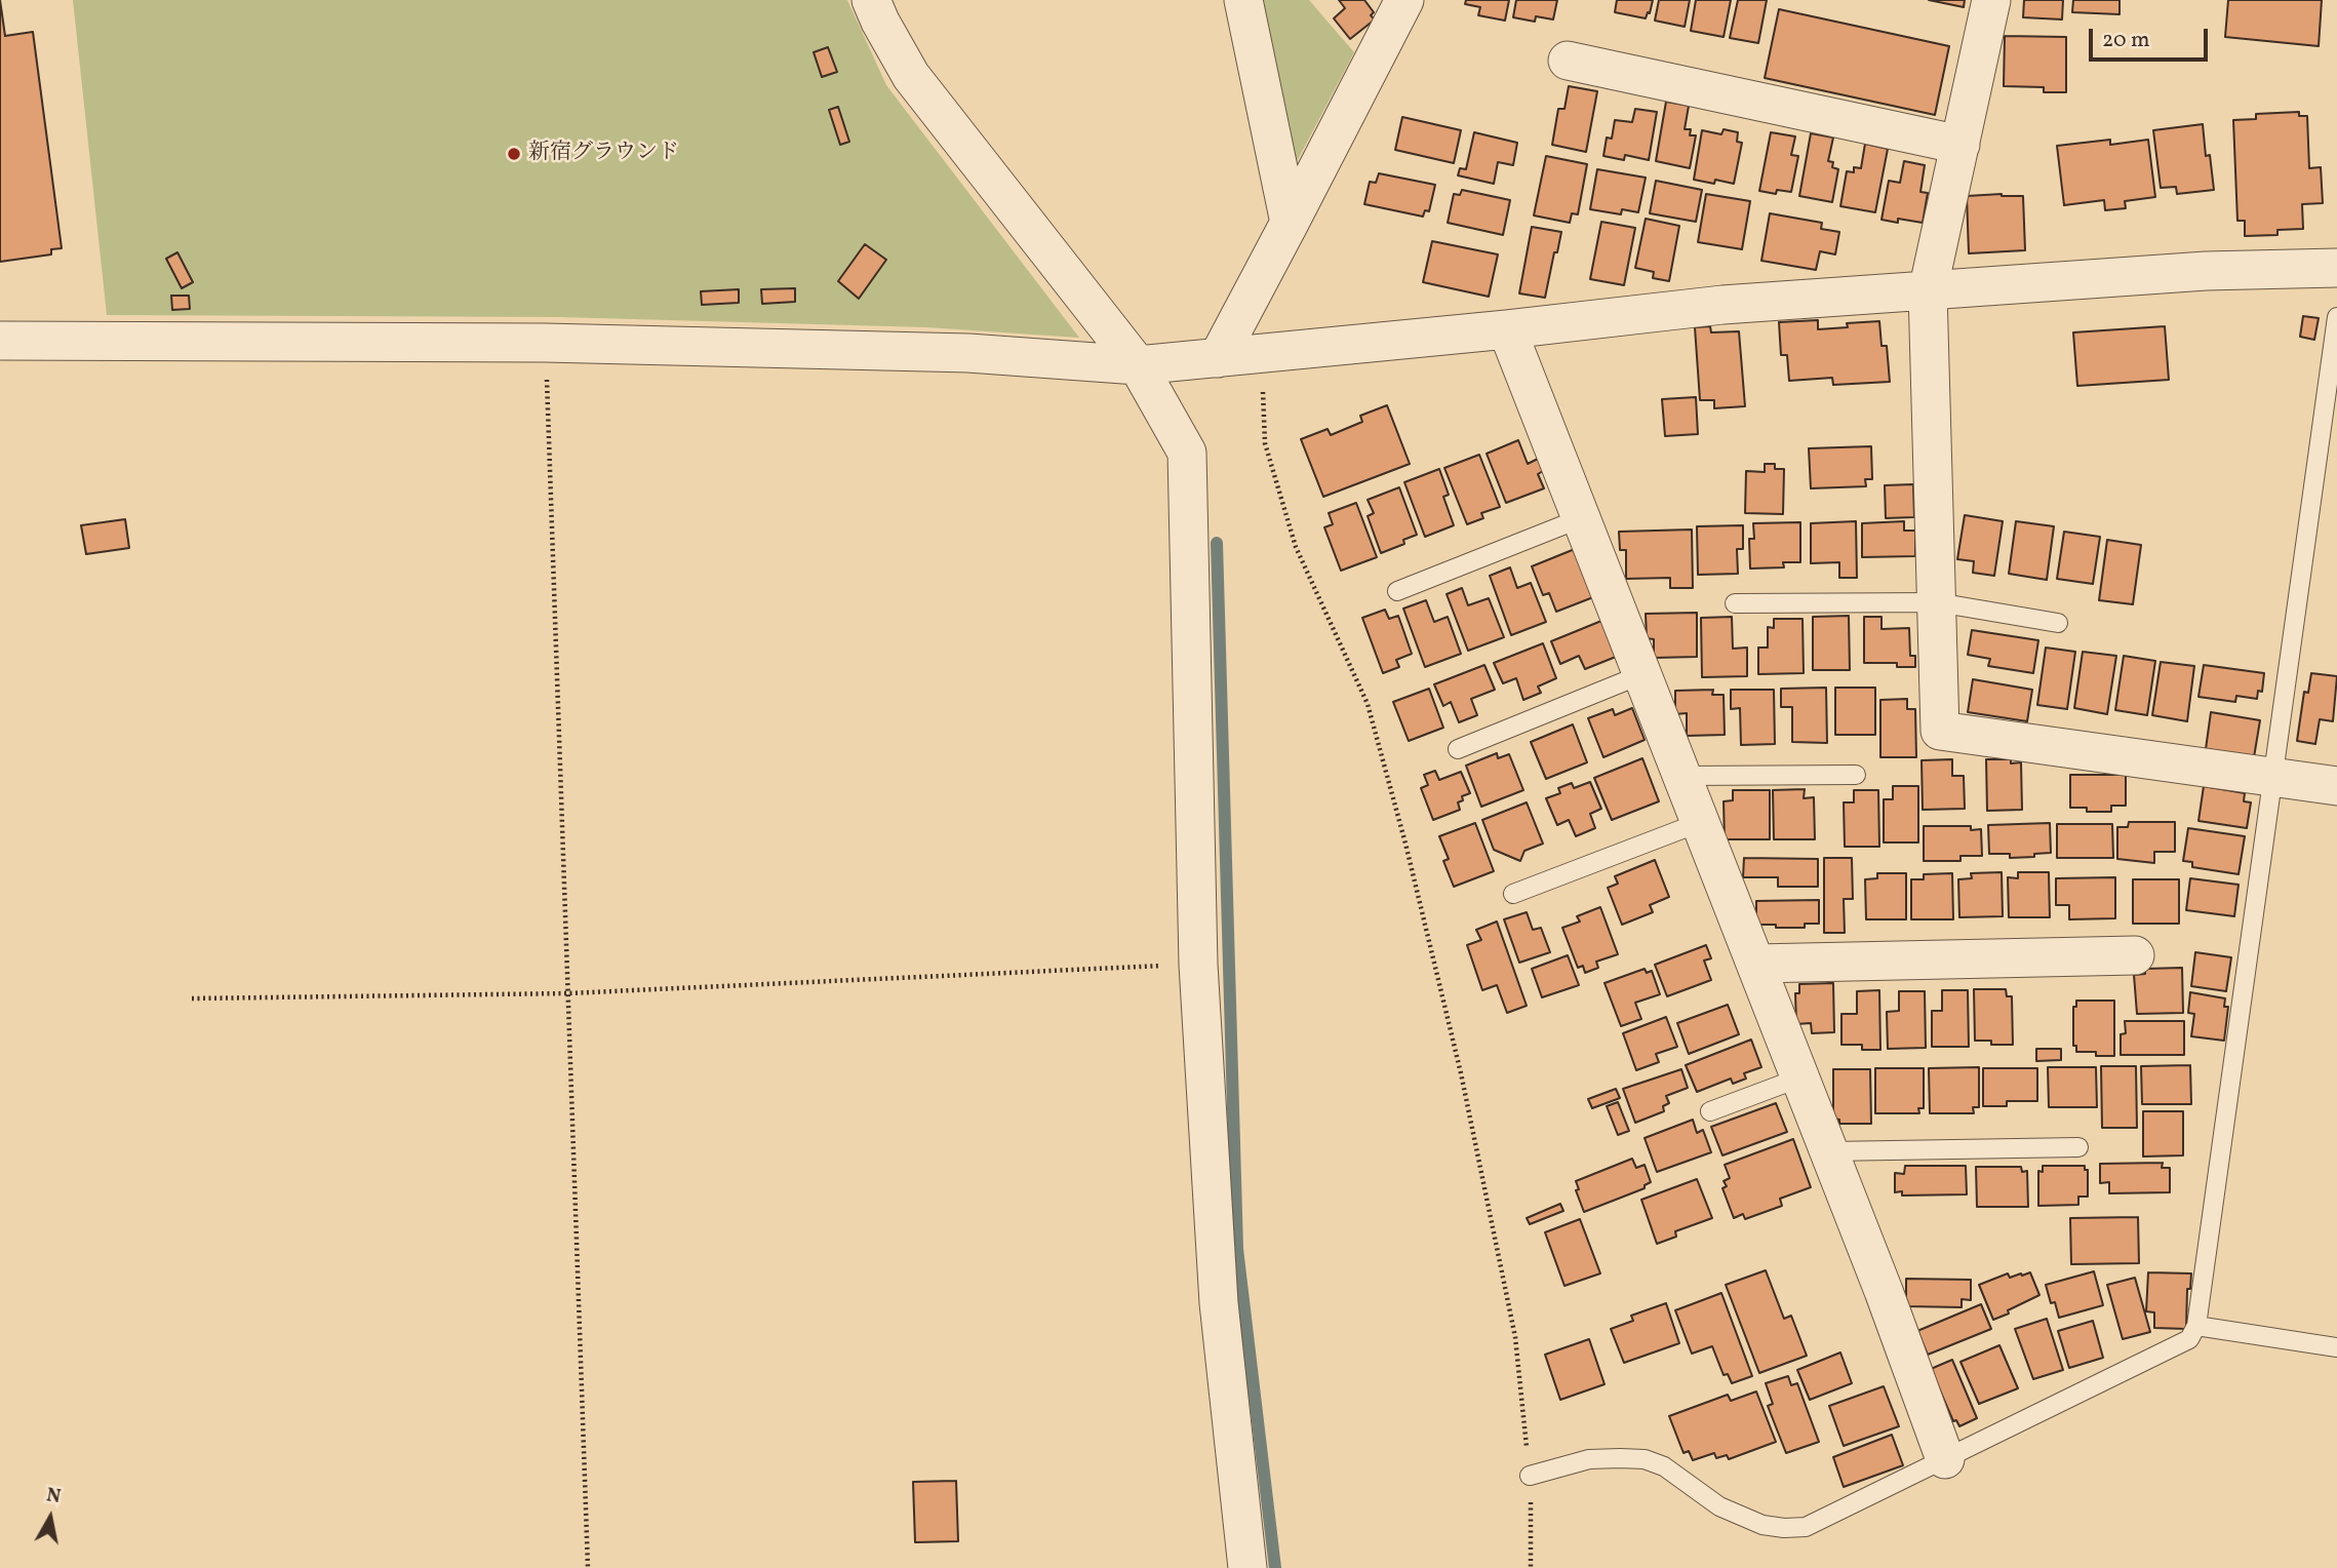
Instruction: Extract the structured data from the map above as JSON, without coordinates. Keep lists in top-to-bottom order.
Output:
{
  "places": ["新宿グラウンド"],
  "scale_bar": "20 m",
  "north": "top"
}
